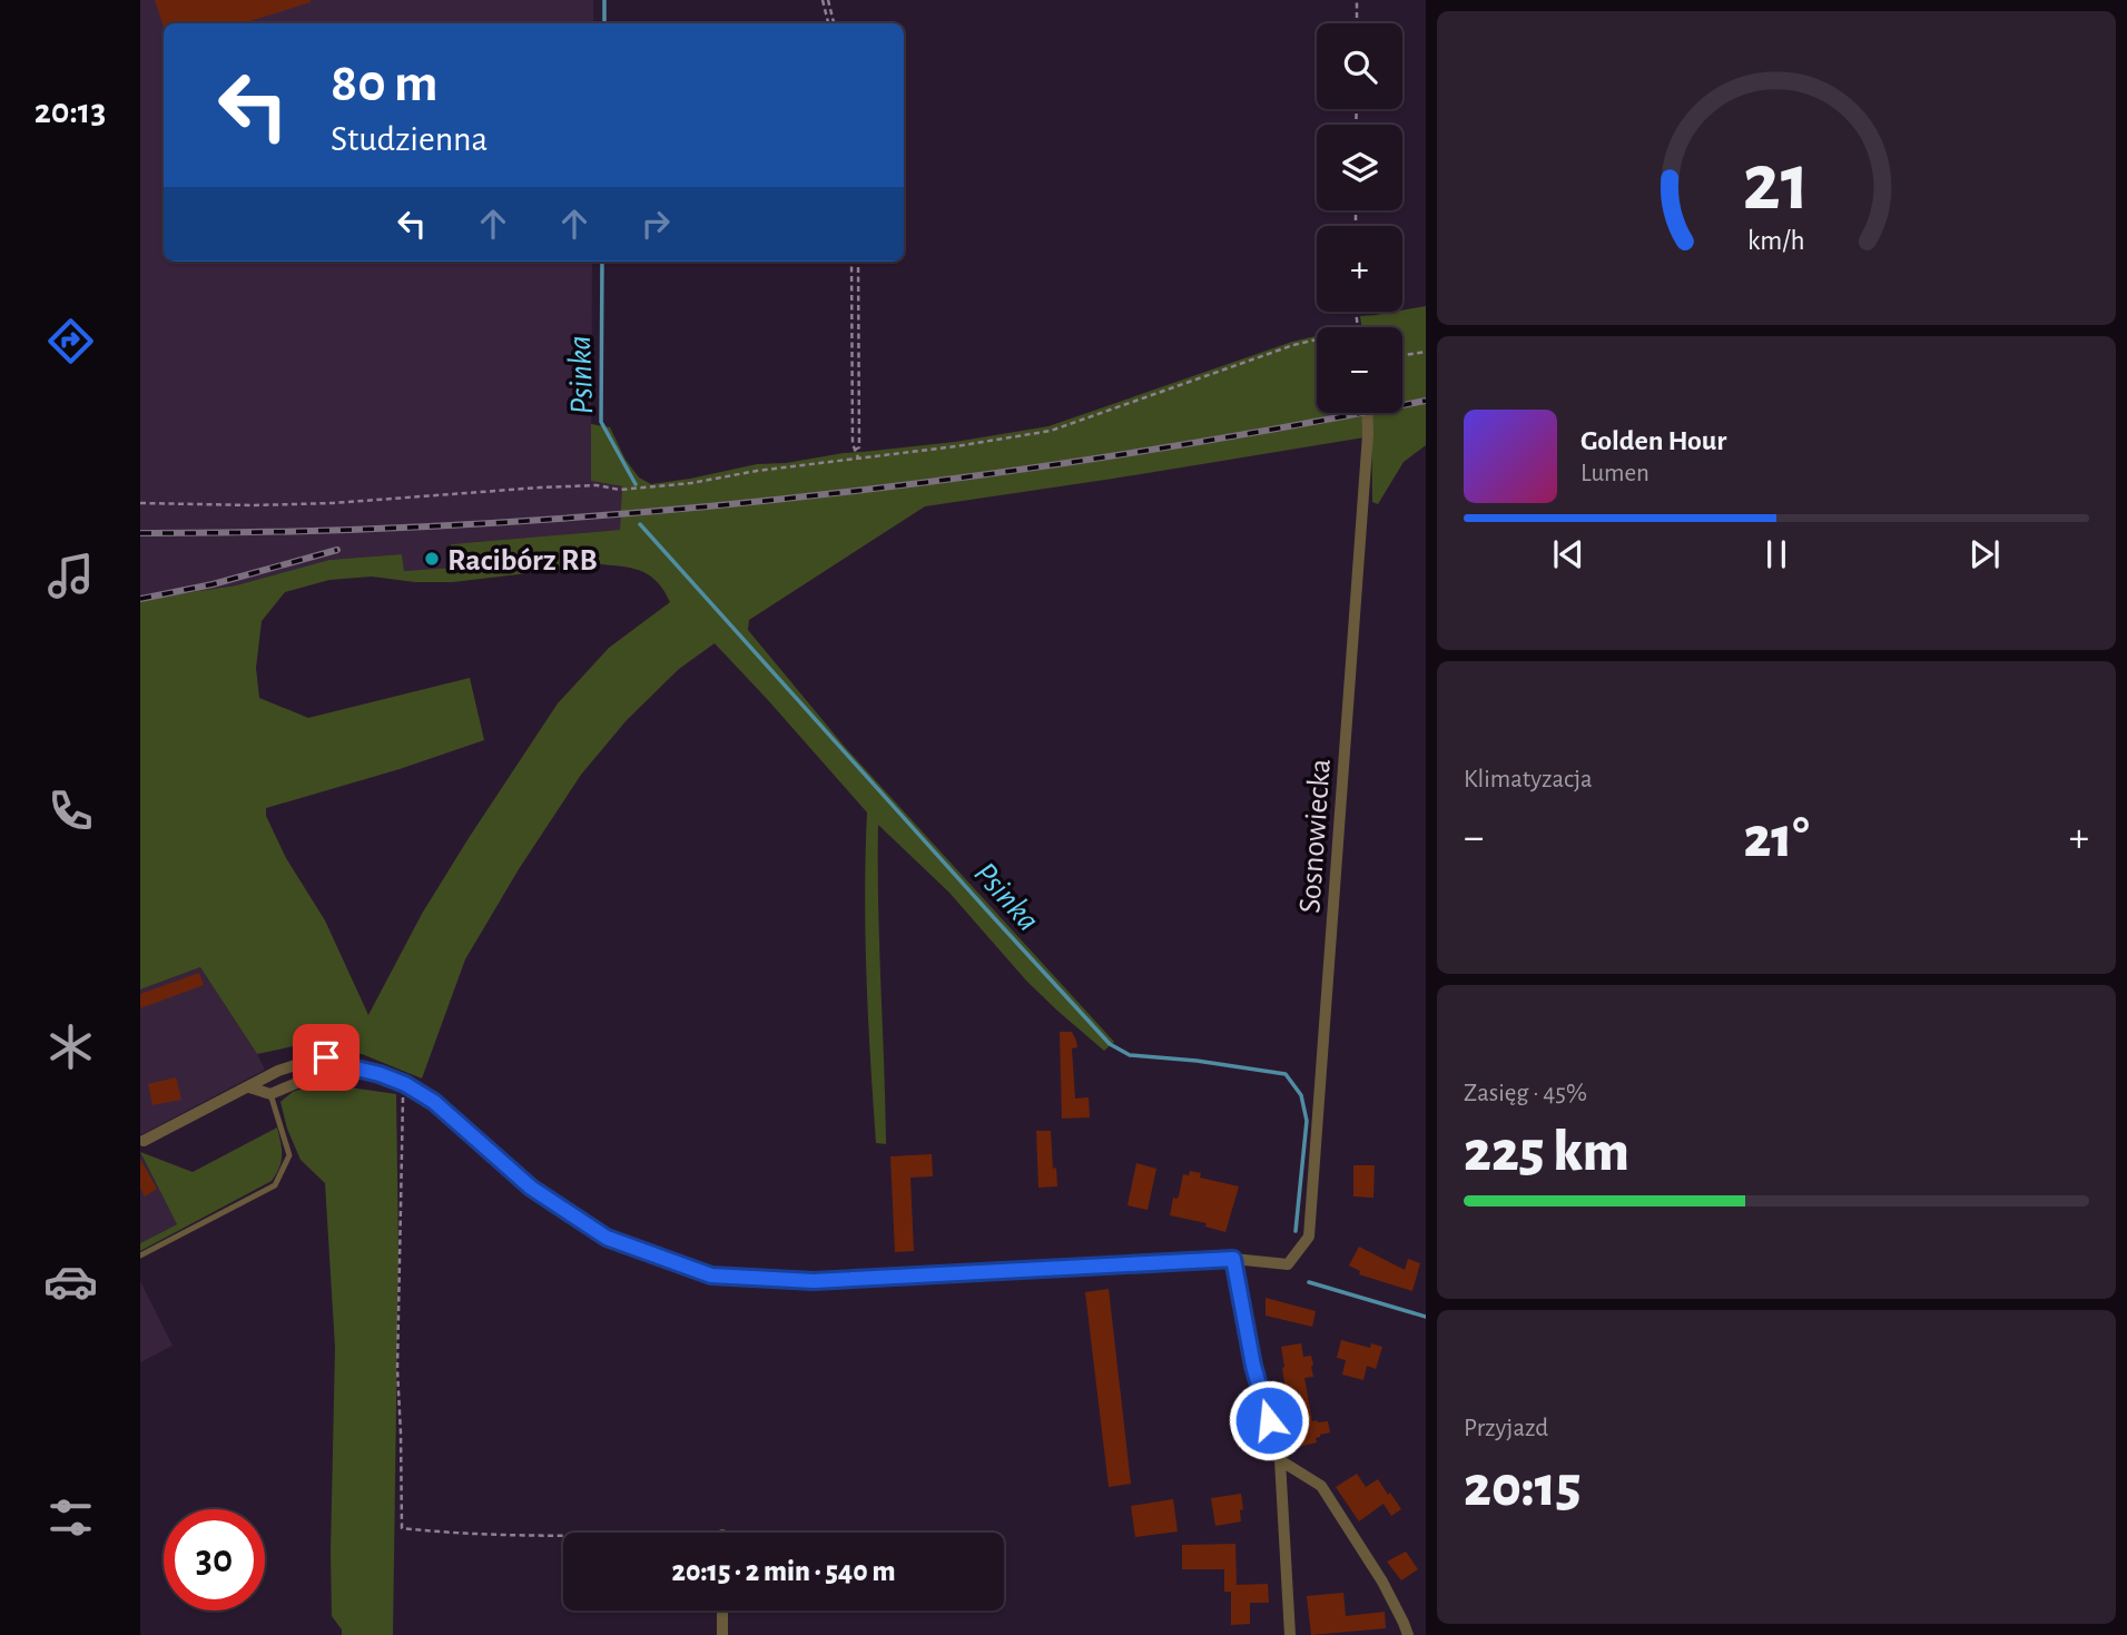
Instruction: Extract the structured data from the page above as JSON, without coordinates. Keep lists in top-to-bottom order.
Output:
{
  "streets": {
    "street": ["Sosnowiecka"]
  },
  "water": ["Psinka"],
  "places": ["Racibórz RB"],
  "page": {
    "tabs": "20:13",
    "map_buttons": ["+", "−"],
    "turn": ["80 m", "Studzienna"],
    "song": ["Golden Hour", "Lumen"],
    "tile": [
      "Klimatyzacja",
      ["Zasięg · 45%", "225 km"],
      ["Przyjazd", "20:15"]
    ],
    "heat": ["−", "21°", "+"],
    "limit": "30",
    "trip": "20:15 · 2 min · 540 m",
    "gauge": ["21", "km/h"]
  }
}
